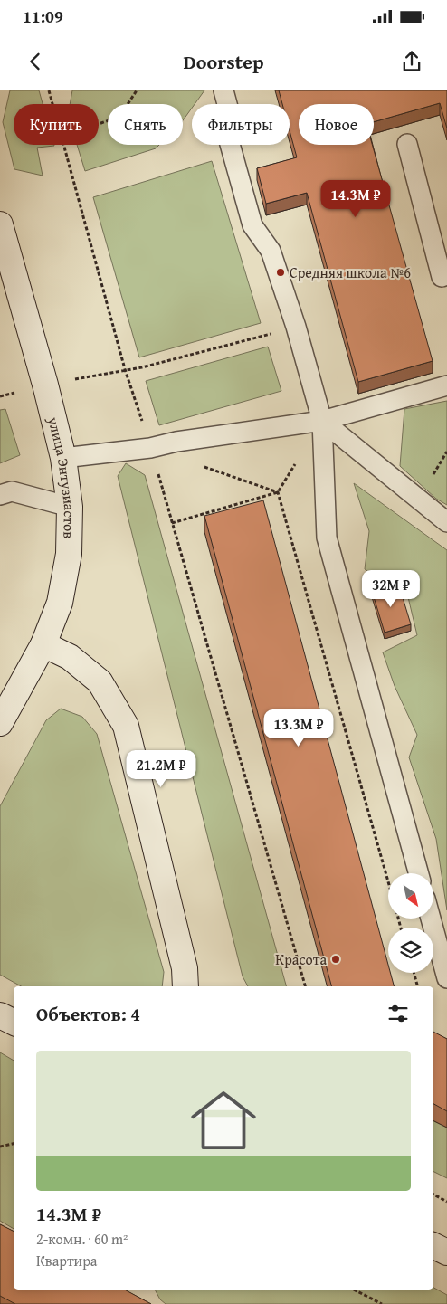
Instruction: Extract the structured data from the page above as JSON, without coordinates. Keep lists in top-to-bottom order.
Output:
{
  "streets": {
    "main road": ["улица Энтузиастов"]
  },
  "places": ["Средняя школа №6", "Красота"],
  "north": "bottom right",
  "page": {
    "status": "11:09",
    "header": "Doorstep",
    "chip": [
      "Купить",
      "Снять",
      "Фильтры",
      "Новое"
    ],
    "price": [
      "14.3M ₽",
      "32M ₽",
      "13.3M ₽",
      "21.2M ₽"
    ],
    "heading": "Объектов: 4",
    "list": [
      {
        "name": "14.3M ₽",
        "note": "2-комн. · 60 m² · Квартира"
      }
    ]
  }
}
